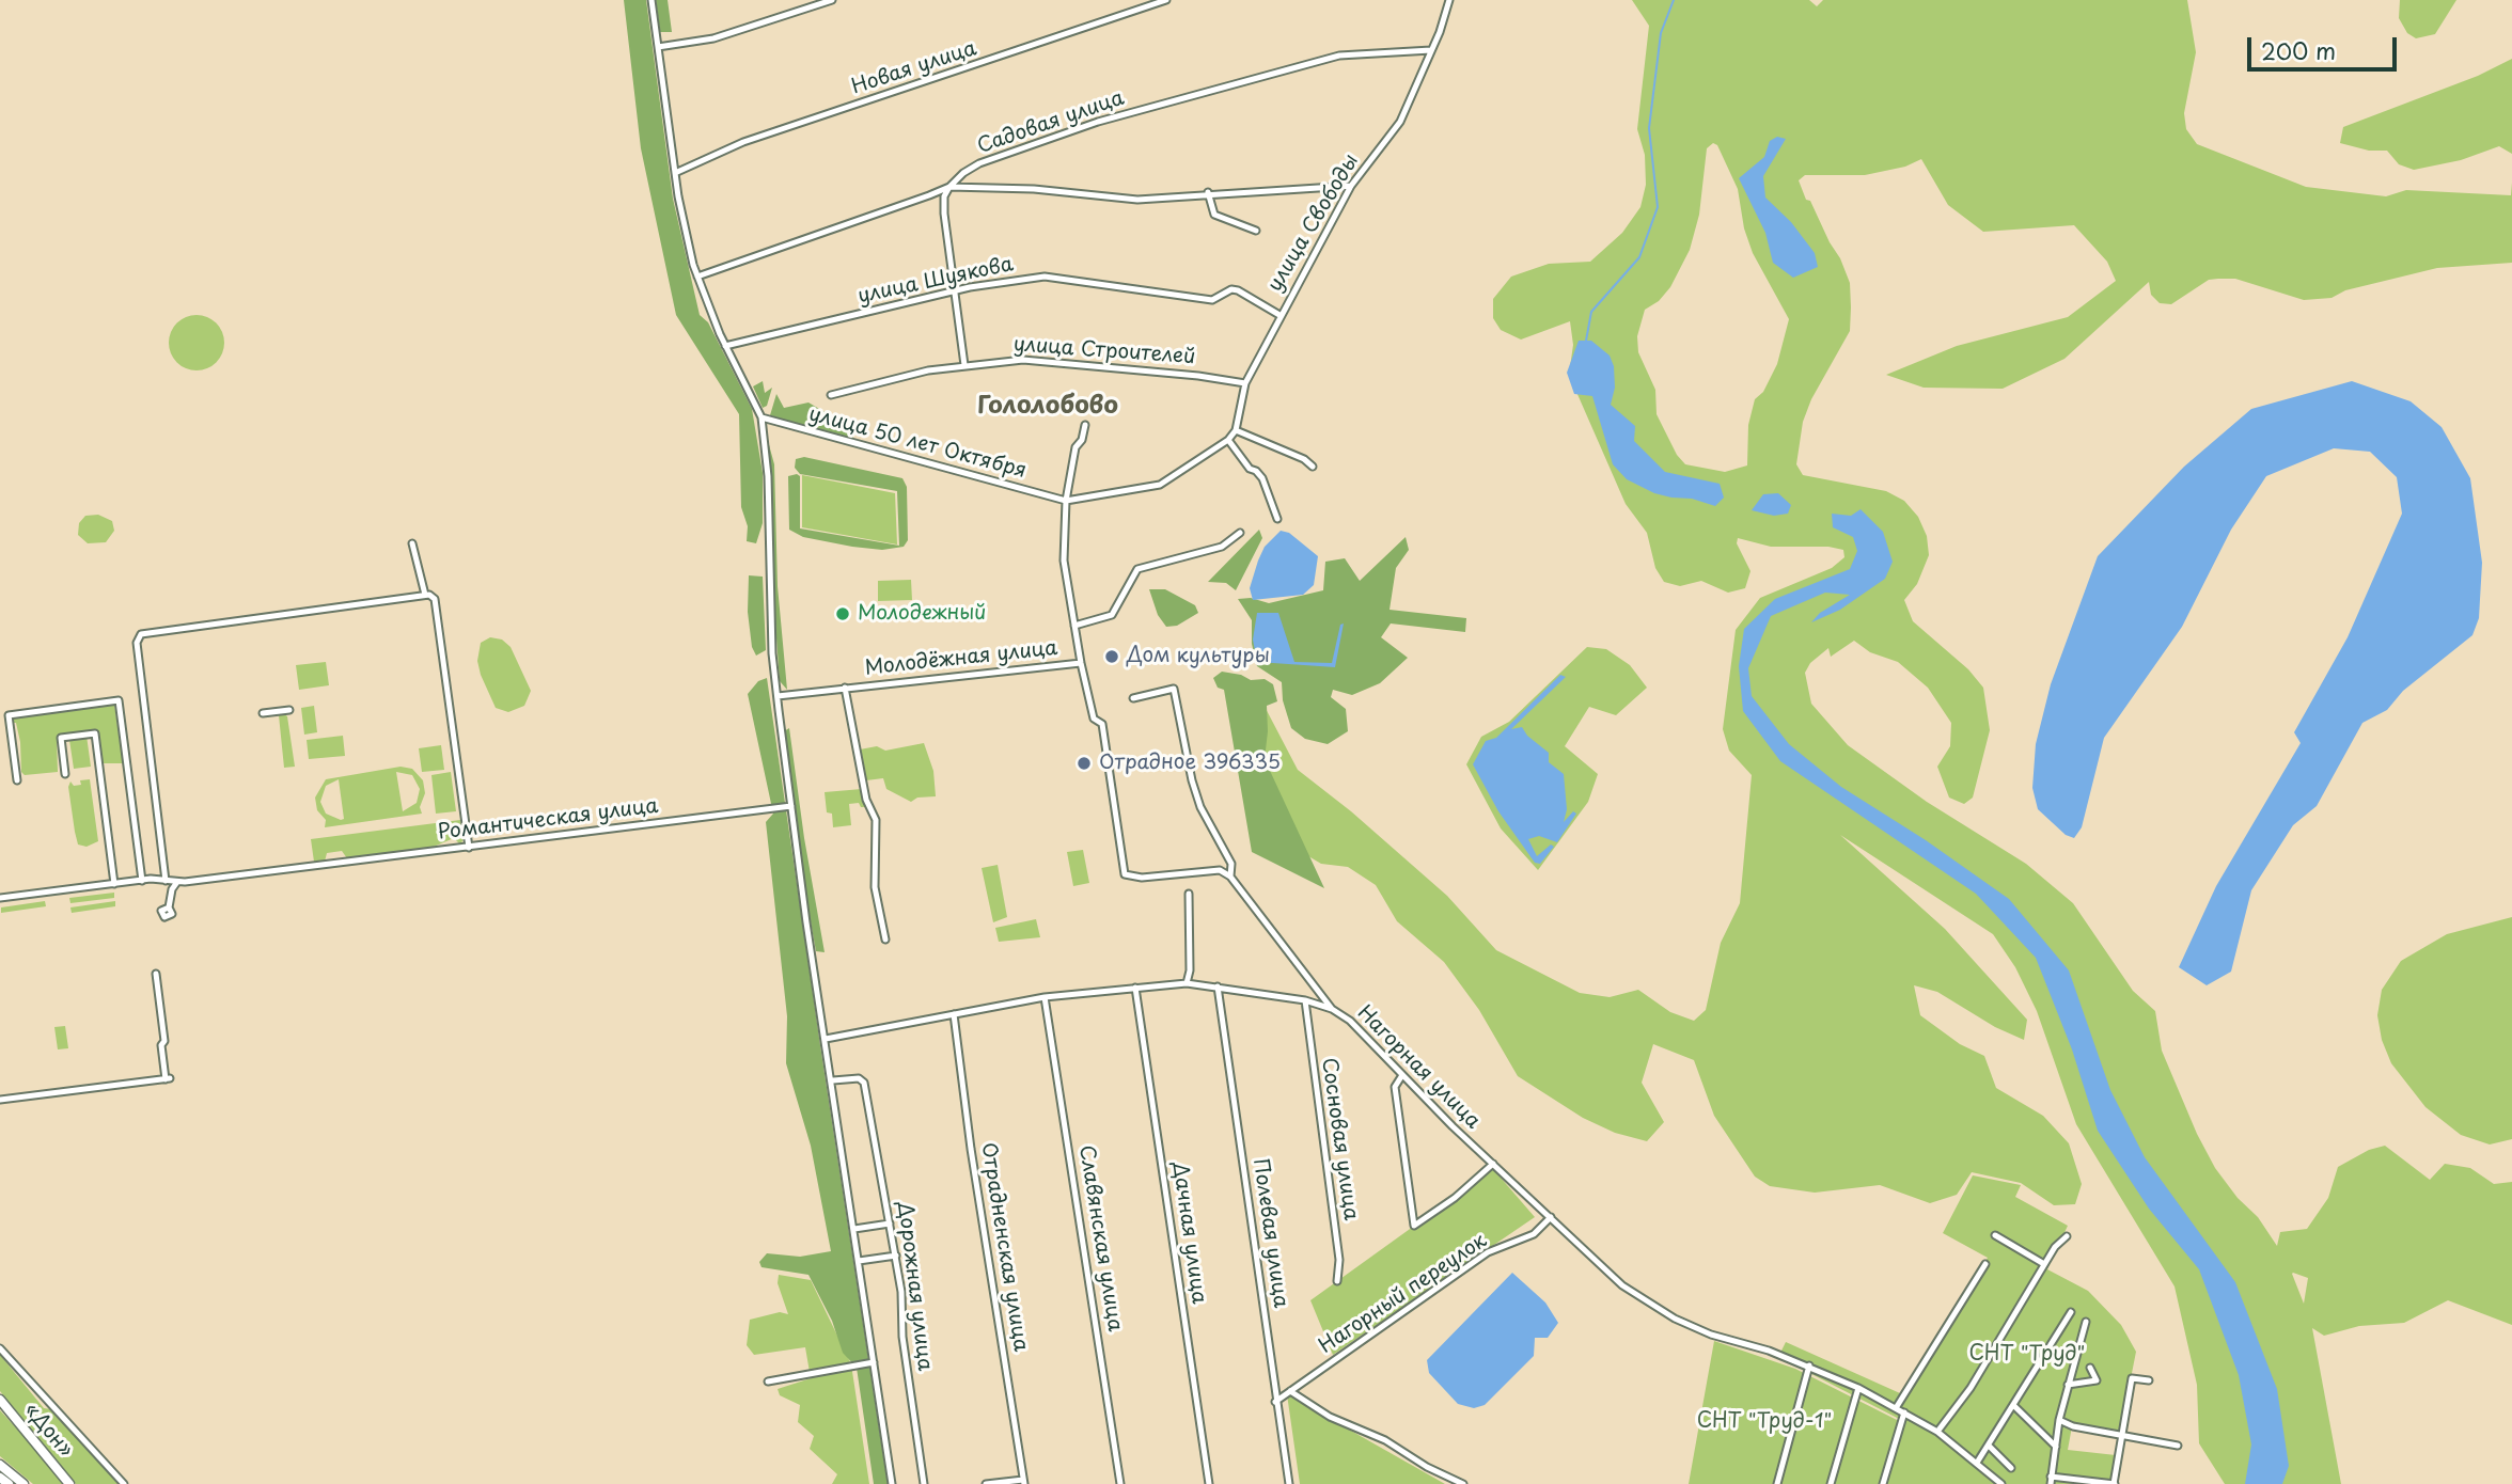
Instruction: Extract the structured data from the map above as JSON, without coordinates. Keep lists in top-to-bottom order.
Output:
{
  "streets": {
    "highway": ["«Дон»"],
    "street": [
      "Новая улица",
      "Садовая улица",
      "улица Свободы",
      "улица Шуякова",
      "улица Строителей",
      "улица 50 лет Октября",
      "Молодёжная улица",
      "Романтическая улица",
      "Нагорная улица",
      "Сосновая улица",
      "Дачная улица",
      "Полевая улица",
      "Славянская улица",
      "Отрадненская улица",
      "Дорожная улица",
      "Нагорный переулок"
    ]
  },
  "crossings": [
    ["Садовая улица", "улица Свободы"],
    ["улица Свободы", "улица Шуякова"],
    ["улица Свободы", "улица Строителей"],
    ["улица Свободы", "улица 50 лет Октября"],
    ["улица Строителей", "улица 50 лет Октября"],
    ["Нагорная улица", "Сосновая улица"],
    ["Нагорная улица", "Дачная улица"],
    ["Нагорная улица", "Полевая улица"],
    ["Нагорная улица", "Славянская улица"],
    ["Нагорная улица", "Отрадненская улица"],
    ["Нагорная улица", "Нагорный переулок"],
    ["Полевая улица", "Нагорный переулок"]
  ],
  "districts": ["Гололобово"],
  "parks": ["СНТ \"Труд\"", "СНТ \"Труд-1\""],
  "places": ["Молодежный", "Дом культуры", "Отрадное 396335"],
  "scale_bar": "200 m"
}
